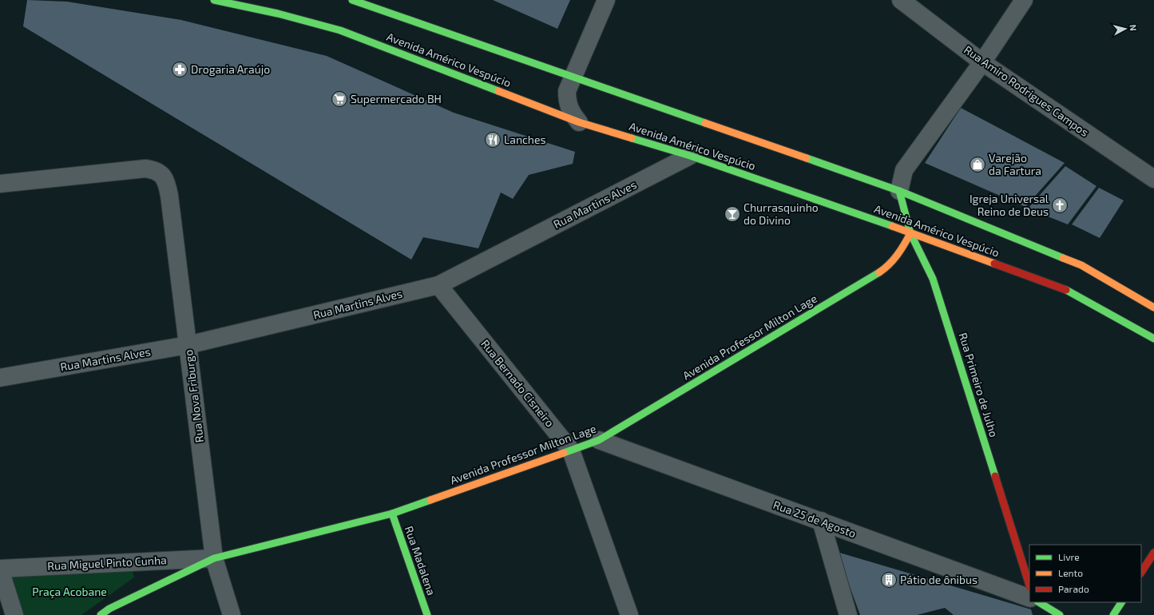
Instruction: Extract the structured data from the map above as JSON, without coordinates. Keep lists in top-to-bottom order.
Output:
{
  "streets": {
    "main road": [
      "Avenida Américo Vespúcio",
      "Avenida Professor Milton Lage",
      "Rua Primeiro de Julho",
      "Rua Madalena"
    ],
    "street": [
      "Rua Amiro Rodrigues Campos",
      "Rua Martins Alves",
      "Rua Bernado Cisneiro",
      "Rua Nova Friburgo",
      "Rua 25 de Agosto",
      "Rua Miguel Pinto Cunha"
    ]
  },
  "crossings": [
    ["Avenida Américo Vespúcio", "Rua Martins Alves"],
    ["Avenida Américo Vespúcio", "Avenida Professor Milton Lage"],
    ["Avenida Américo Vespúcio", "Rua Primeiro de Julho"],
    ["Rua Martins Alves", "Rua Bernado Cisneiro"],
    ["Rua Martins Alves", "Rua Nova Friburgo"],
    ["Avenida Professor Milton Lage", "Rua Bernado Cisneiro"],
    ["Avenida Professor Milton Lage", "Rua Primeiro de Julho"],
    ["Avenida Professor Milton Lage", "Rua Nova Friburgo"],
    ["Avenida Professor Milton Lage", "Rua 25 de Agosto"],
    ["Avenida Professor Milton Lage", "Rua Madalena"],
    ["Avenida Professor Milton Lage", "Rua Miguel Pinto Cunha"],
    ["Rua Nova Friburgo", "Rua Miguel Pinto Cunha"]
  ],
  "parks": ["Praça Acobane"],
  "places": {
    "pharmacy": ["Drogaria Araújo"],
    "supermarket": ["Supermercado BH"],
    "restaurant": ["Lanches"],
    "shop": ["Varejão da Fartura"],
    "church": ["Igreja Universal Reino de Deus"],
    "bar": ["Churrasquinho do Divino"],
    "building": ["Pátio de ônibus"]
  },
  "legend": ["Livre", "Lento", "Parado"],
  "north": "right"
}
